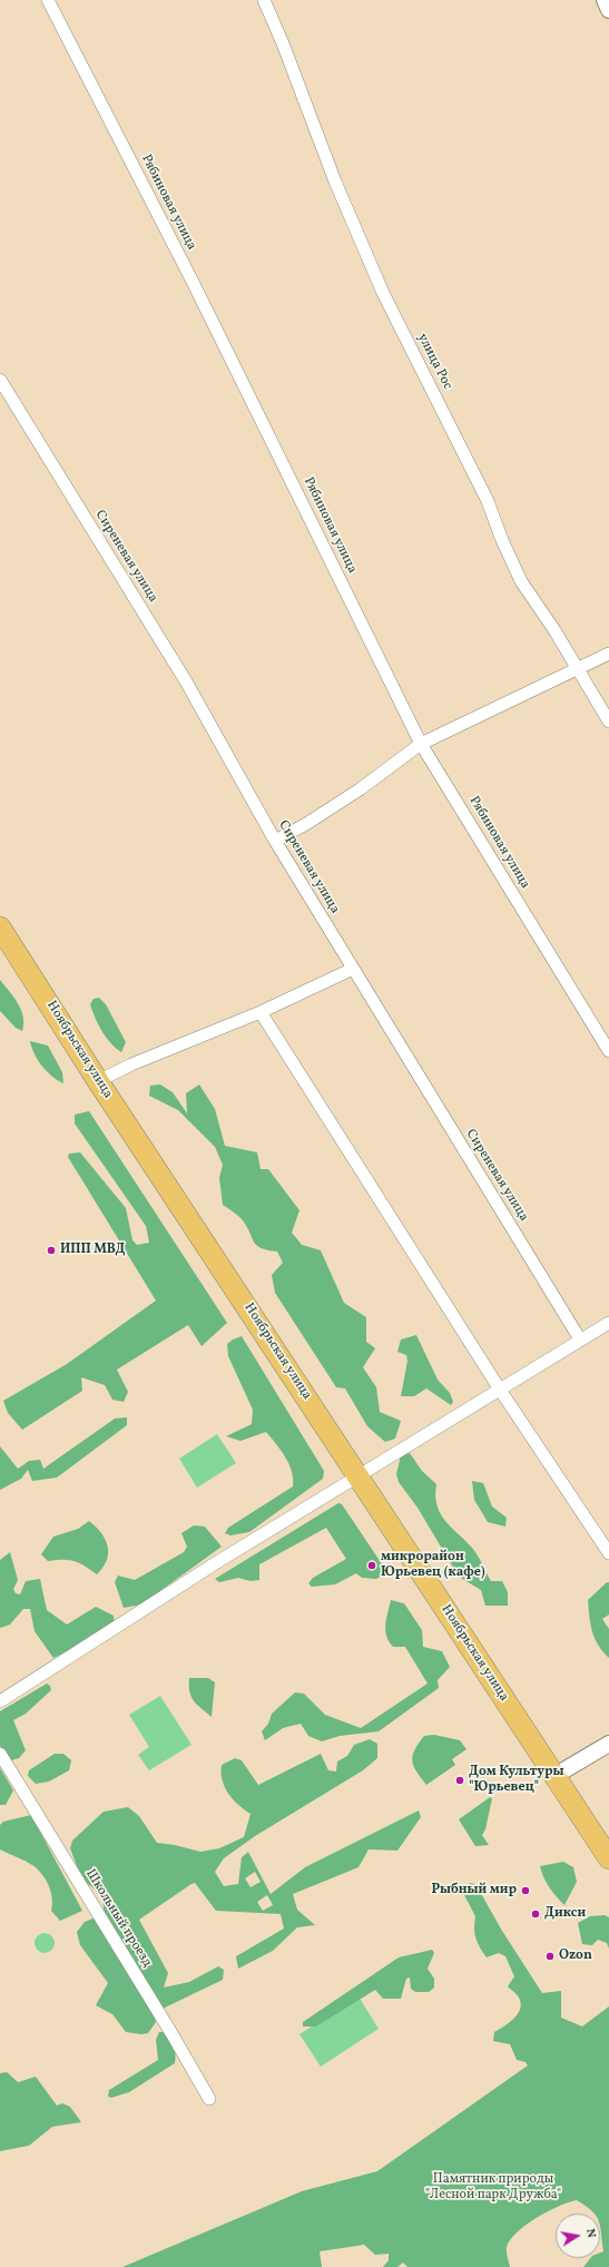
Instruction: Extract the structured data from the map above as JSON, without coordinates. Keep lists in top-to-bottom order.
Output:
{
  "streets": {
    "highway": ["Ноябрьская улица"],
    "street": [
      "Рябиновая улица",
      "улица Рос",
      "Сиреневая улица",
      "Школьный проезд"
    ]
  },
  "parks": ["Памятник природы \"Лесной парк Дружба\""],
  "places": [
    "ИПП МВД",
    "микрорайон Юрьевец (кафе)",
    "Дом Культуры \"Юрьевец\"",
    "Рыбный мир",
    "Дикси",
    "Ozon"
  ],
  "north": "right"
}
